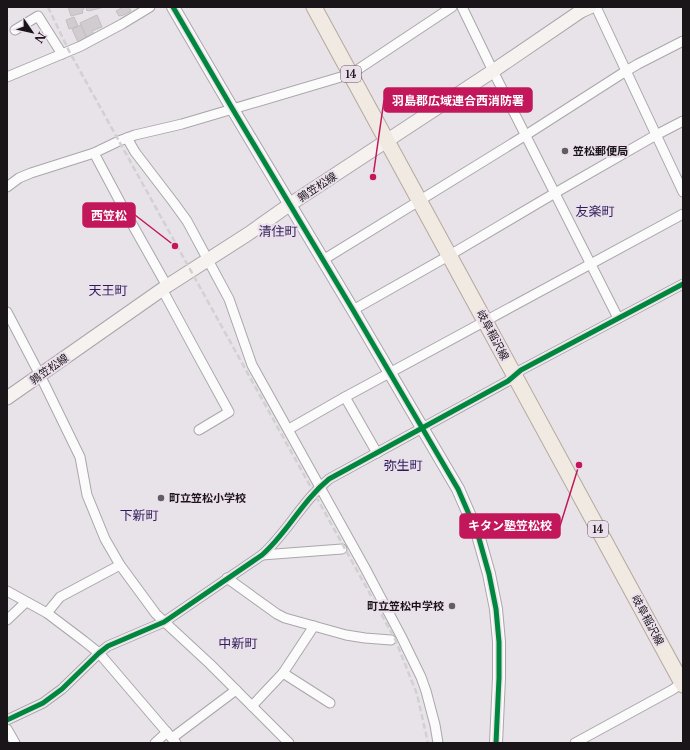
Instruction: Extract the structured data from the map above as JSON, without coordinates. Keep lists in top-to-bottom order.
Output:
{
  "streets": {
    "main road": ["14", "鶉笠松線", "岐阜稲沢線"]
  },
  "crossings": [
    ["鶉笠松線", "岐阜稲沢線"]
  ],
  "districts": [
    "友楽町",
    "清住町",
    "天王町",
    "弥生町",
    "下新町",
    "中新町"
  ],
  "places": [
    "笠松郵便局",
    "羽島郡広域連合西消防署",
    "西笠松",
    "キタン塾笠松校",
    "町立笠松小学校",
    "町立笠松中学校"
  ],
  "north": "bottom right"
}
